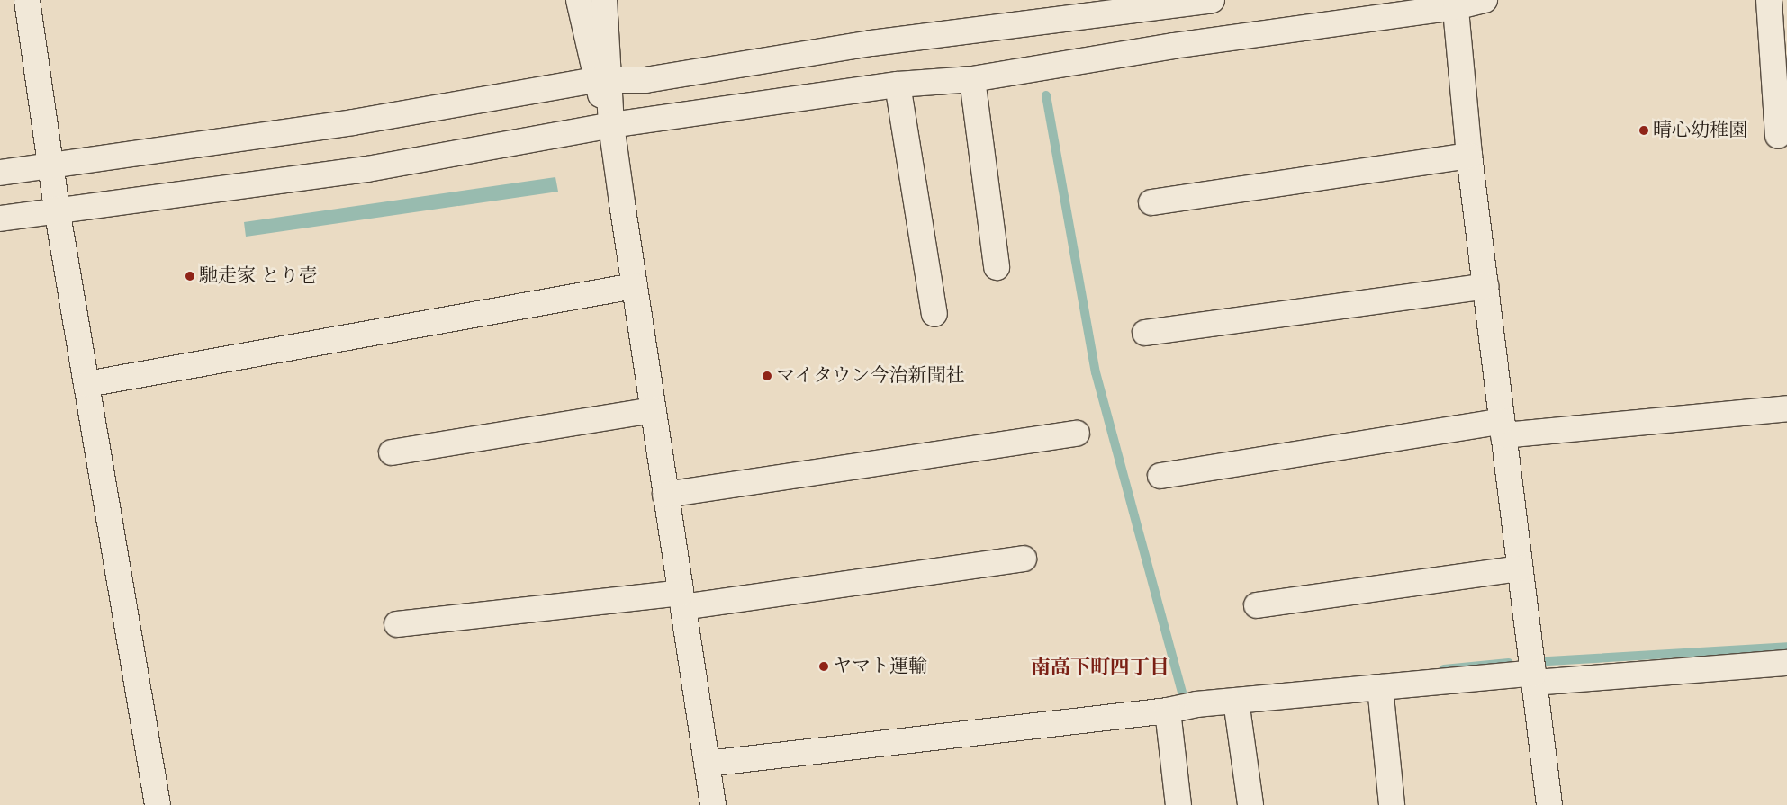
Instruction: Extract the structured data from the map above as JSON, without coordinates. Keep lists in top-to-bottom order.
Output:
{
  "districts": ["南高下町四丁目"],
  "places": [
    "晴心幼稚園",
    "馳走家 とり壱",
    "マイタウン今治新聞社",
    "ヤマト運輸"
  ]
}
